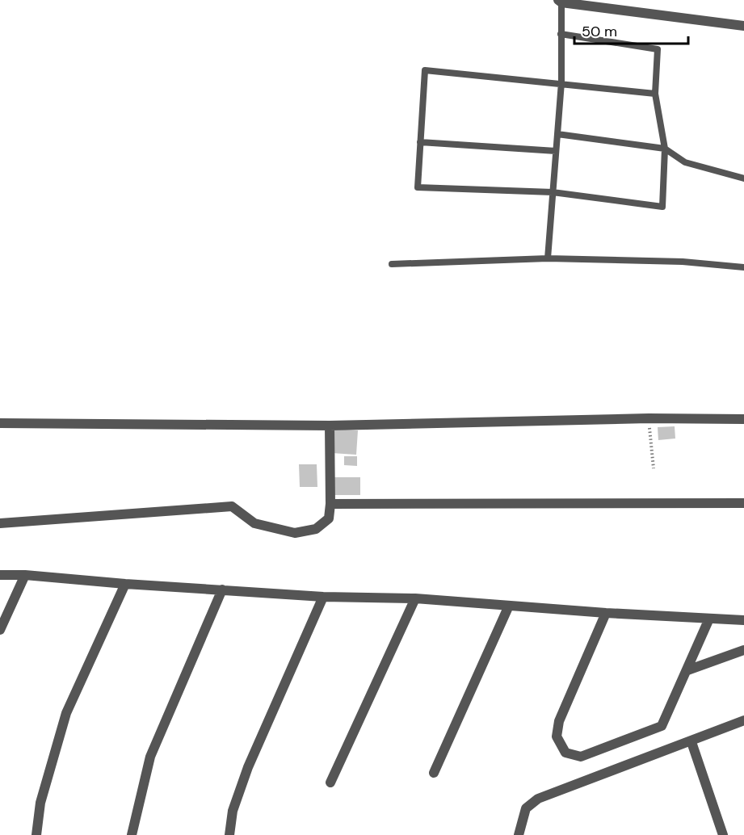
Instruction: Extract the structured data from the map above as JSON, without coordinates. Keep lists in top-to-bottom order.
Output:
{
  "scale_bar": "50 m"
}
